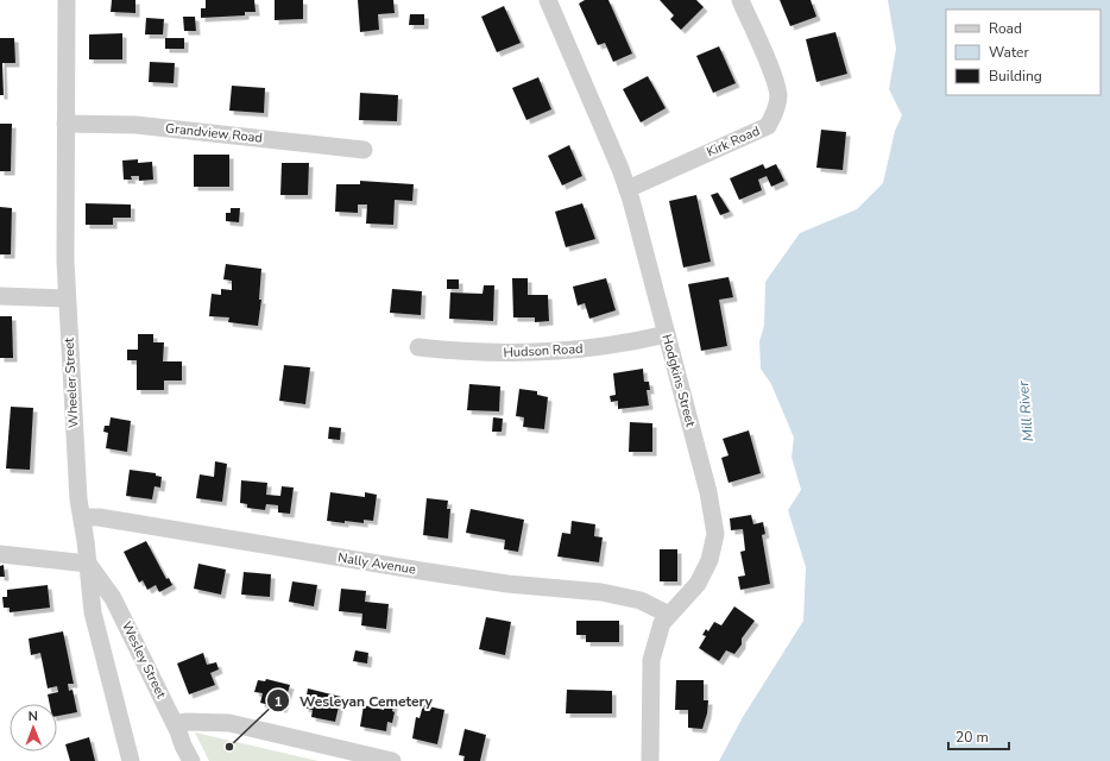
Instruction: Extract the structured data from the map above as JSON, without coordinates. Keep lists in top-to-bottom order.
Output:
{
  "streets": {
    "street": [
      "Grandview Road",
      "Kirk Road",
      "Hudson Road",
      "Hodgkins Street",
      "Wheeler Street",
      "Nally Avenue",
      "Wesley Street"
    ]
  },
  "crossings": [
    ["Grandview Road", "Wheeler Street"],
    ["Kirk Road", "Hodgkins Street"],
    ["Hudson Road", "Hodgkins Street"],
    ["Hodgkins Street", "Nally Avenue"],
    ["Wheeler Street", "Nally Avenue"],
    ["Wheeler Street", "Wesley Street"]
  ],
  "water": ["Mill River"],
  "places": ["Wesleyan Cemetery"],
  "legend": ["Road", "Water", "Building"],
  "scale_bar": "20 m",
  "north": "top"
}
